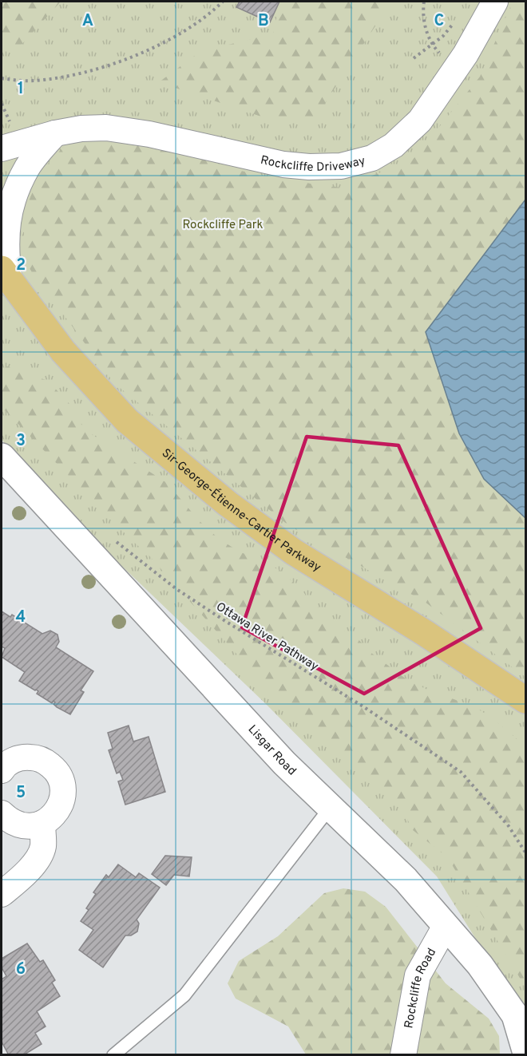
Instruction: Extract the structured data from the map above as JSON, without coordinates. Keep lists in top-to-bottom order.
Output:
{
  "streets": {
    "main road": ["Sir-George-Étienne-Cartier Parkway"],
    "street": ["Rockcliffe Driveway", "Lisgar Road", "Rockcliffe Road"],
    "path": ["Ottawa River Pathway"]
  },
  "crossings": [
    ["Lisgar Road", "Rockcliffe Road"]
  ],
  "parks": ["Rockcliffe Park"],
  "grid": {
    "columns": ["A", "B", "C"],
    "rows": [
      "1",
      "2",
      "3",
      "4",
      "5",
      "6"
    ]
  }
}
